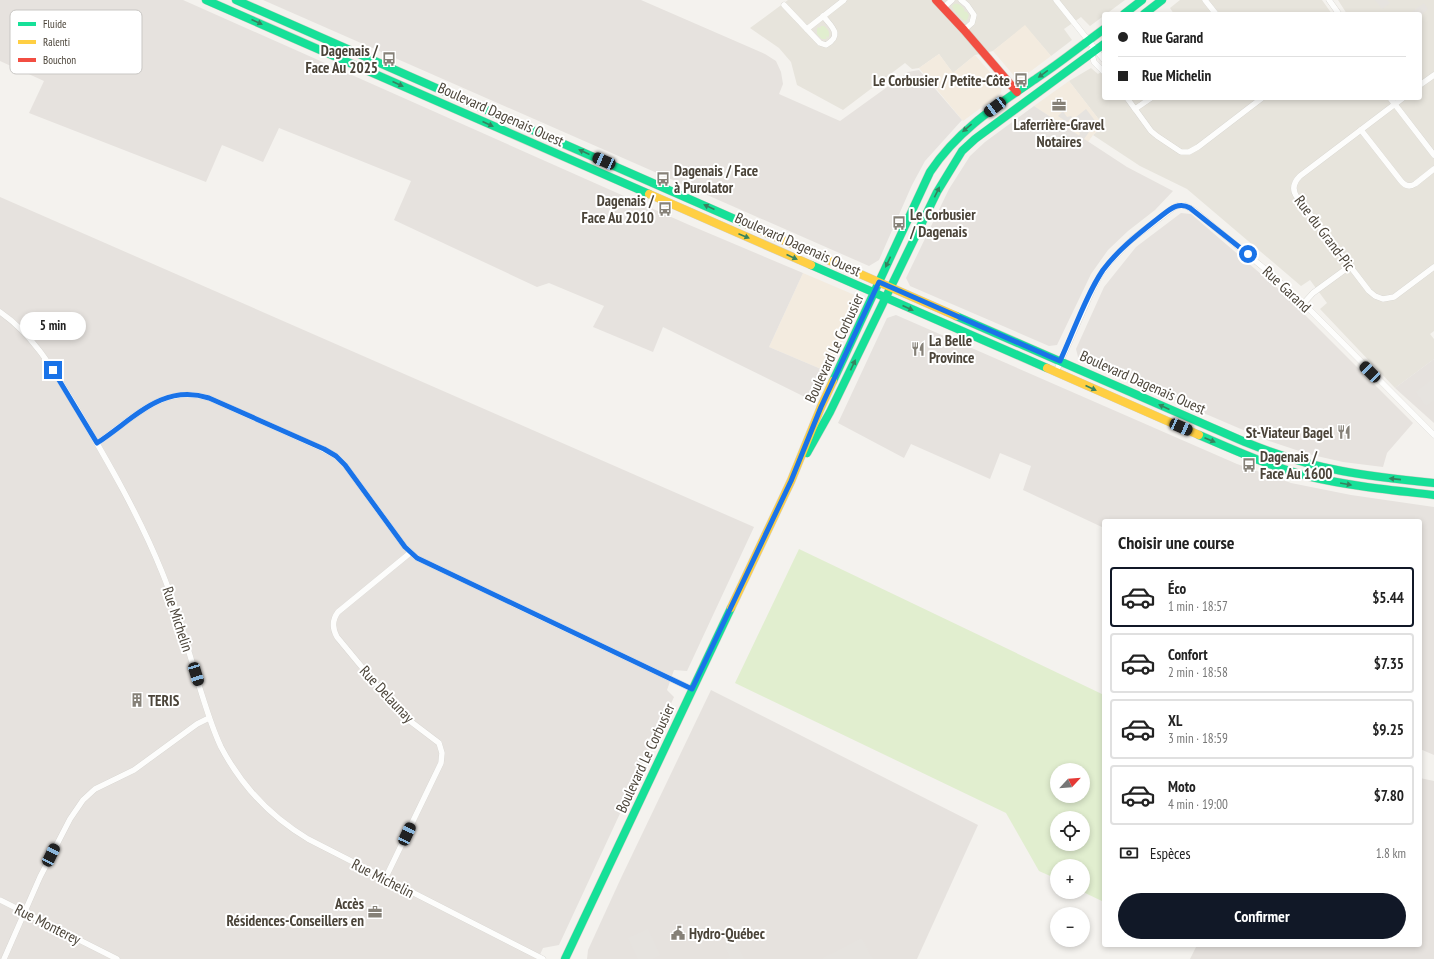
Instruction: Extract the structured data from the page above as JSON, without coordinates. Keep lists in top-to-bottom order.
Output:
{
  "streets": {
    "main road": ["Boulevard Dagenais Ouest", "Boulevard Le Corbusier"],
    "street": [
      "Rue du Grand-Pic",
      "Rue Garand",
      "Rue Michelin",
      "Rue Delaunay",
      "Rue Monterey"
    ]
  },
  "crossings": [
    ["Boulevard Dagenais Ouest", "Rue Garand"],
    ["Boulevard Dagenais Ouest", "Boulevard Le Corbusier"],
    ["Rue Michelin", "Rue Delaunay"]
  ],
  "places": {
    "bus stop": [
      "Dagenais / Face Au 2025",
      "Le Corbusier / Petite-Côte",
      "Dagenais / Face à Purolator",
      "Dagenais / Face Au 2010",
      "Le Corbusier / Dagenais",
      "Dagenais / Face Au 1600"
    ],
    "office": ["Laferrière-Gravel Notaires", "Accès Résidences-Conseillers en"],
    "restaurant": ["La Belle Province", "St-Viateur Bagel"],
    "building": ["TERIS"],
    "public building": ["Hydro-Québec"]
  },
  "legend": ["Fluide", "Ralenti", "Bouchon"],
  "north": "top right",
  "page": {
    "banner": ["Rue Garand", "Rue Michelin"],
    "bubble": "5 min",
    "heading": "Choisir une course",
    "list": [
      {
        "name": "Éco",
        "note": "1 min · 18:57",
        "value": "$5.44"
      },
      {
        "name": "Confort",
        "note": "2 min · 18:58",
        "value": "$7.35"
      },
      {
        "name": "XL",
        "note": "3 min · 18:59",
        "value": "$9.25"
      },
      {
        "name": "Moto",
        "note": "4 min · 19:00",
        "value": "$7.80"
      }
    ],
    "map_buttons": ["+", "−"],
    "pay": ["Espèces", "1.8 km"],
    "buttons": "Confirmer"
  }
}
